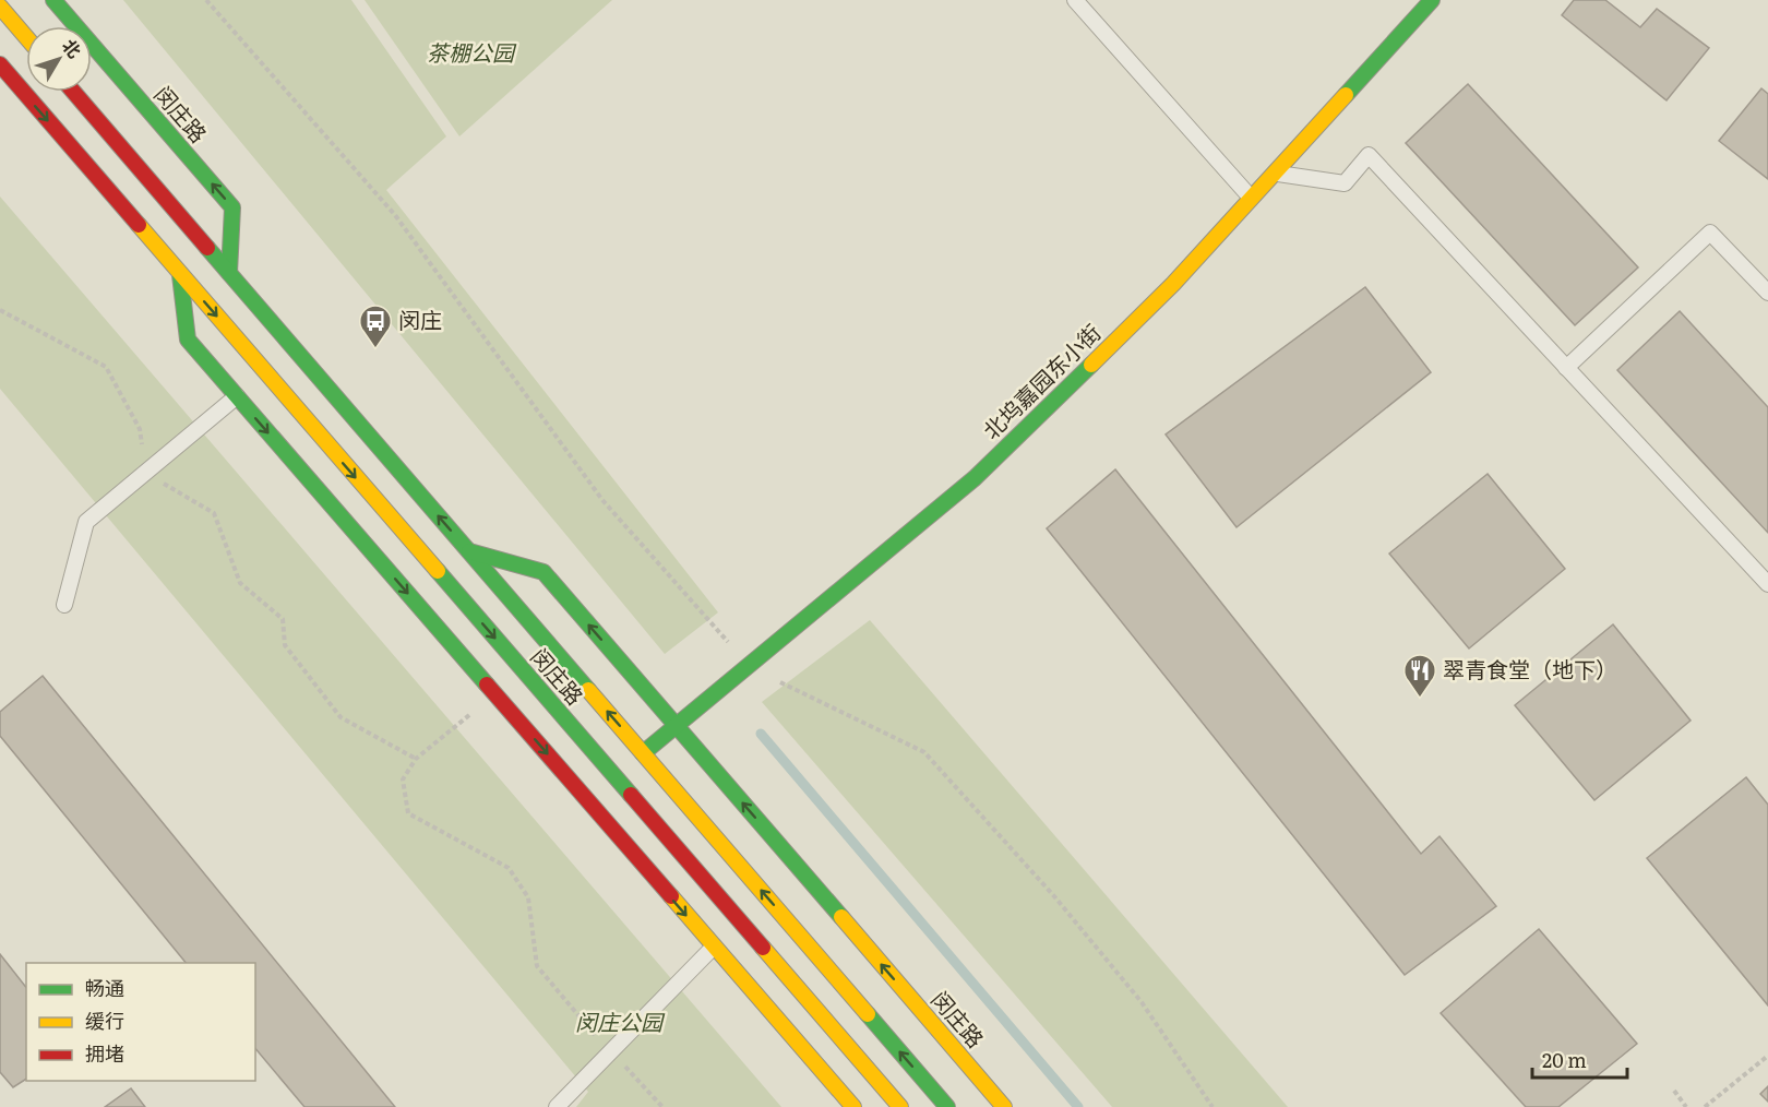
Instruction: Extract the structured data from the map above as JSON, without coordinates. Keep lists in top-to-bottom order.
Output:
{
  "streets": {
    "street": ["闵庄路", "北坞嘉园东小街"]
  },
  "crossings": [
    ["闵庄路", "北坞嘉园东小街"]
  ],
  "parks": ["茶棚公园", "闵庄公园"],
  "places": {
    "bus stop": ["闵庄"],
    "restaurant": ["翠青食堂（地下）"]
  },
  "legend": ["畅通", "缓行", "拥堵"],
  "scale_bar": "20 m",
  "north": "top right"
}
